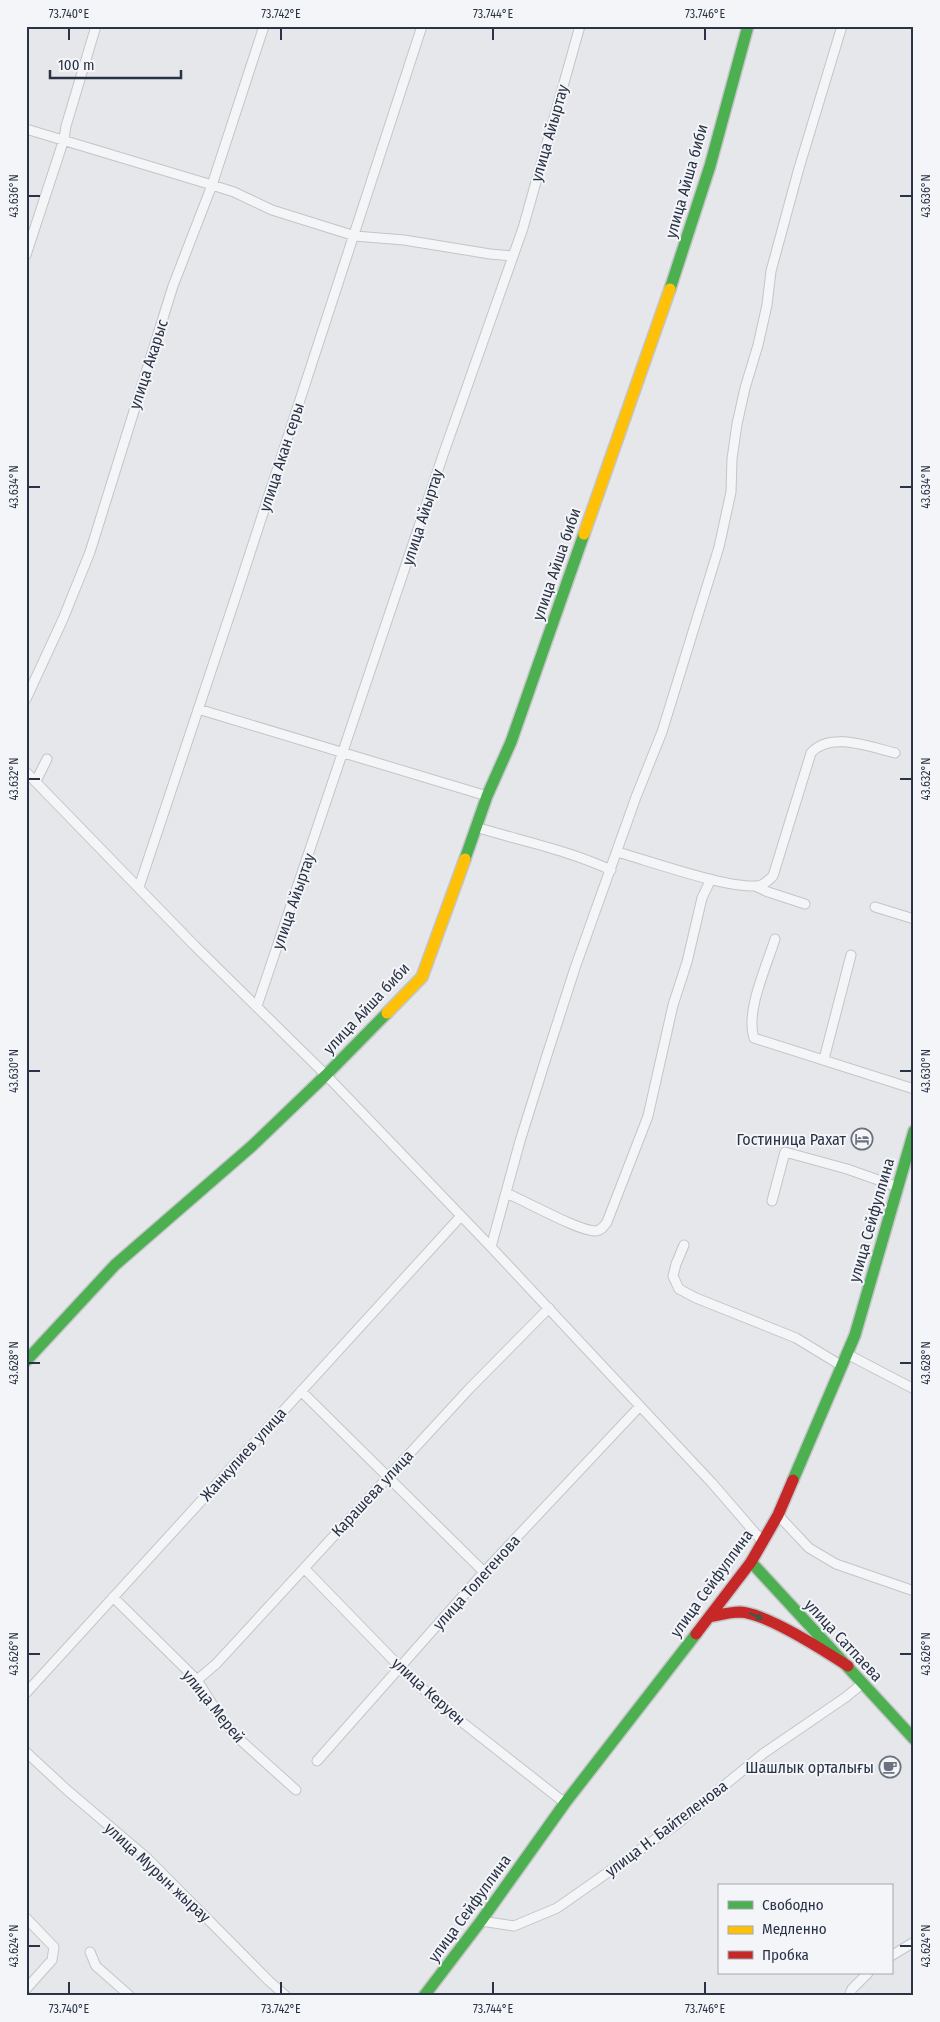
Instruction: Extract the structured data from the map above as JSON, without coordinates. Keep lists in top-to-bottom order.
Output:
{
  "streets": {
    "street": [
      "улица Айыртау",
      "улица Айша биби",
      "улица Акарыс",
      "улица Акан серы",
      "улица Сейфуллина",
      "Жанкулиев улица",
      "Карашева улица",
      "улица Толегенова",
      "улица Сатпаева",
      "улица Керуен",
      "улица Мерей",
      "улица Н. Байтеленова",
      "улица Мурын жырау"
    ]
  },
  "crossings": [
    ["улица Сейфуллина", "улица Сатпаева"],
    ["улица Сейфуллина", "улица Керуен"],
    ["улица Сейфуллина", "улица Н. Байтеленова"],
    ["Жанкулиев улица", "улица Мерей"],
    ["Карашева улица", "улица Керуен"],
    ["Карашева улица", "улица Мерей"],
    ["улица Толегенова", "улица Керуен"],
    ["улица Сатпаева", "улица Н. Байтеленова"]
  ],
  "places": {
    "hotel": ["Гостиница Рахат"],
    "cafe": ["Шашлык орталығы"]
  },
  "legend": ["Свободно", "Медленно", "Пробка"],
  "scale_bar": "100 m",
  "coordinates": [
    "73.740°E",
    "73.742°E",
    "73.744°E",
    "73.746°E",
    "43.636°N",
    "43.634°N",
    "43.632°N",
    "43.630°N",
    "43.628°N",
    "43.626°N",
    "43.624°N"
  ]
}
